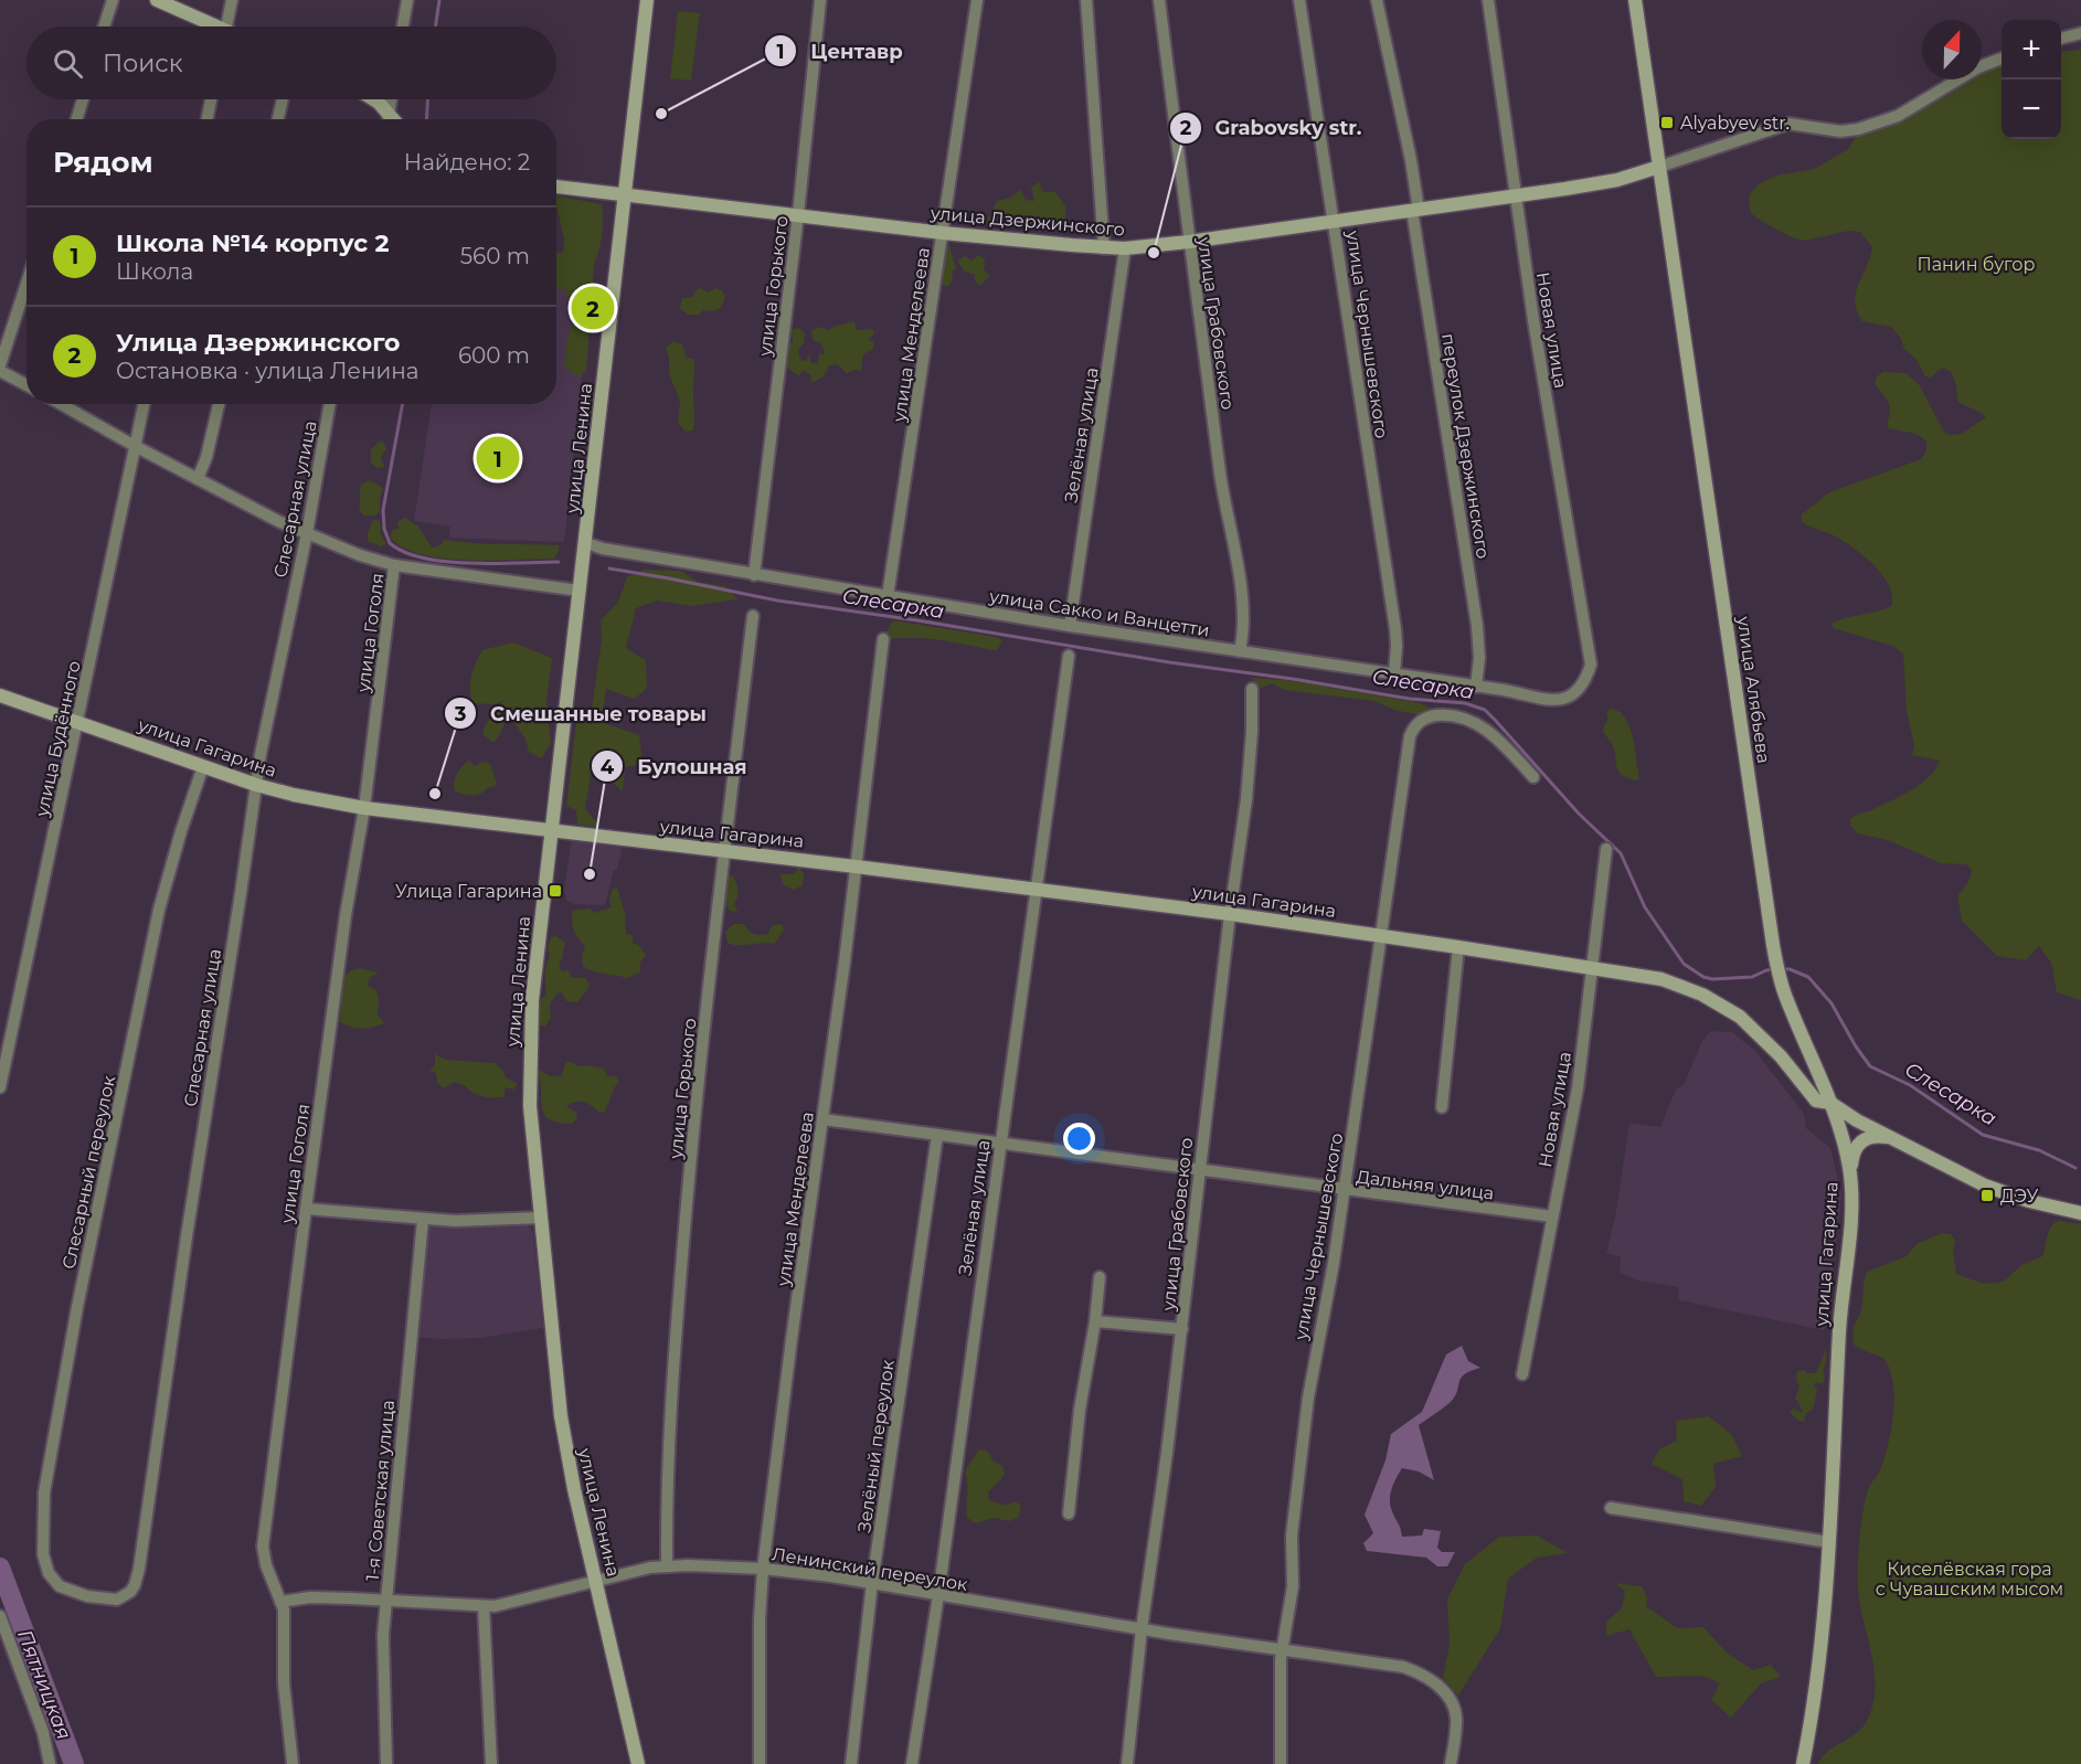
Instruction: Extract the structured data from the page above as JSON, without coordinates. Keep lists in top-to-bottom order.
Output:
{
  "streets": {
    "main road": [
      "улица Дзержинского",
      "улица Ленина",
      "улица Алябьева",
      "улица Гагарина"
    ],
    "street": [
      "улица Горького",
      "улица Грабовского",
      "Новая улица",
      "улица Менделеева",
      "улица Чернышевского",
      "Зелёная улица",
      "переулок Дзержинского",
      "Слесарная улица",
      "улица Сакко и Ванцетти",
      "улица Гоголя",
      "улица Будённого",
      "Слесарный переулок",
      "Дальняя улица",
      "Зелёный переулок",
      "1-я Советская улица",
      "Ленинский переулок"
    ]
  },
  "crossings": [
    ["улица Дзержинского", "улица Горького"],
    ["улица Дзержинского", "улица Грабовского"],
    ["улица Дзержинского", "Новая улица"],
    ["улица Дзержинского", "улица Менделеева"],
    ["улица Дзержинского", "улица Чернышевского"],
    ["улица Дзержинского", "Зелёная улица"],
    ["улица Дзержинского", "переулок Дзержинского"],
    ["улица Дзержинского", "улица Ленина"],
    ["улица Дзержинского", "улица Алябьева"],
    ["улица Горького", "улица Сакко и Ванцетти"],
    ["улица Горького", "улица Гагарина"],
    ["улица Горького", "Ленинский переулок"],
    ["улица Грабовского", "улица Сакко и Ванцетти"],
    ["улица Грабовского", "улица Гагарина"],
    ["улица Грабовского", "Дальняя улица"],
    ["улица Грабовского", "Ленинский переулок"],
    ["Новая улица", "улица Сакко и Ванцетти"],
    ["Новая улица", "улица Гагарина"],
    ["Новая улица", "Дальняя улица"],
    ["улица Менделеева", "улица Сакко и Ванцетти"],
    ["улица Менделеева", "улица Гагарина"],
    ["улица Менделеева", "Дальняя улица"],
    ["улица Менделеева", "Ленинский переулок"],
    ["улица Чернышевского", "улица Сакко и Ванцетти"],
    ["улица Чернышевского", "улица Гагарина"],
    ["улица Чернышевского", "Дальняя улица"],
    ["улица Чернышевского", "Ленинский переулок"],
    ["Зелёная улица", "улица Сакко и Ванцетти"],
    ["Зелёная улица", "улица Гагарина"],
    ["Зелёная улица", "Дальняя улица"],
    ["Зелёная улица", "Ленинский переулок"],
    ["переулок Дзержинского", "улица Сакко и Ванцетти"],
    ["улица Ленина", "улица Сакко и Ванцетти"],
    ["улица Ленина", "улица Гагарина"],
    ["улица Ленина", "Ленинский переулок"],
    ["Слесарная улица", "улица Гагарина"],
    ["Слесарная улица", "Слесарный переулок"],
    ["улица Гоголя", "улица Гагарина"],
    ["улица Гоголя", "Ленинский переулок"],
    ["улица Алябьева", "улица Гагарина"],
    ["улица Будённого", "улица Гагарина"],
    ["улица Гагарина", "Слесарный переулок"],
    ["Дальняя улица", "Зелёный переулок"],
    ["Зелёный переулок", "Ленинский переулок"],
    ["1-я Советская улица", "Ленинский переулок"]
  ],
  "water": ["Слесарка", "Пятницкая"],
  "parks": ["Панин бугор", "Киселёвская гора с Чувашским мысом"],
  "places": {
    "other": [
      "Центавр",
      "Grabovsky str.",
      "Смешанные товары",
      "Булошная"
    ],
    "transit": ["Alyabyev str.", "Улица Гагарина", "ДЭУ"]
  },
  "north": "top",
  "page": {
    "map_buttons": ["+", "−"],
    "search": "Поиск",
    "heading": ["Рядом", "Найдено: 2"],
    "list": [
      {
        "mark": "1",
        "name": "Школа №14 корпус 2",
        "note": "Школа",
        "value": "560 m"
      },
      {
        "mark": "2",
        "name": "Улица Дзержинского",
        "note": "Остановка · улица Ленина",
        "value": "600 m"
      }
    ],
    "pins": ["2", "1"]
  }
}
